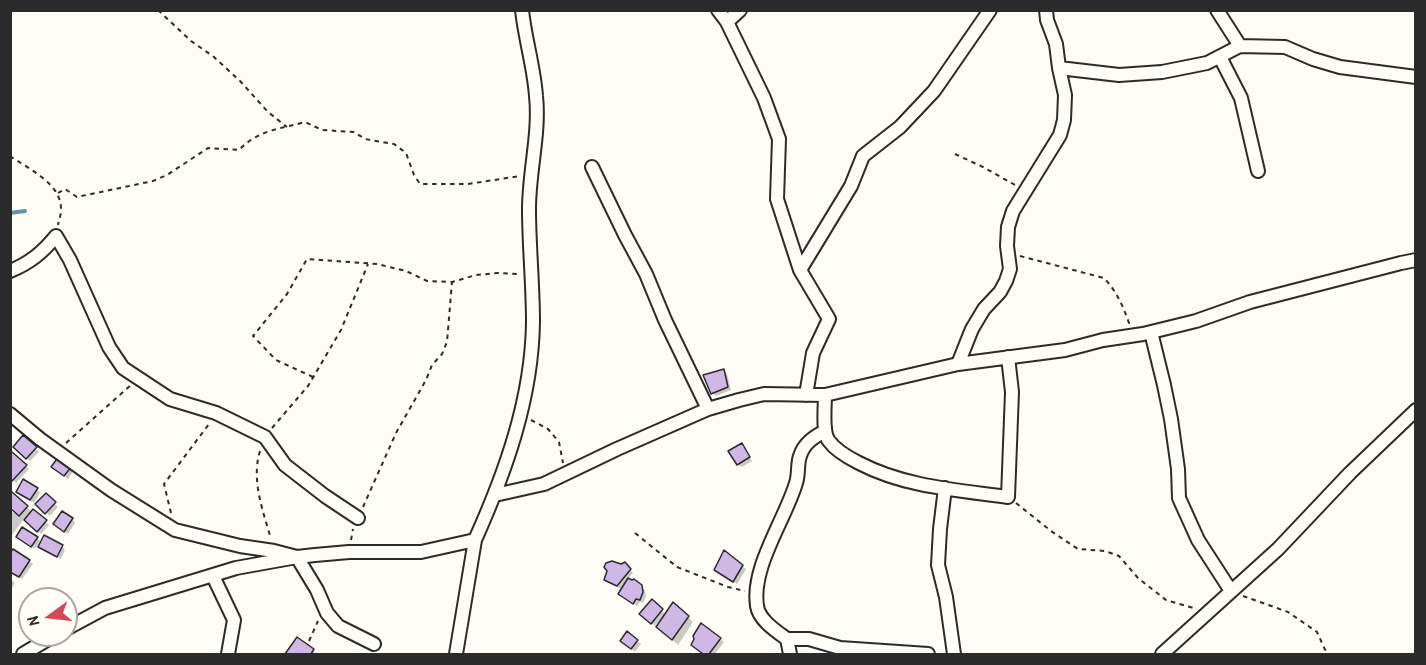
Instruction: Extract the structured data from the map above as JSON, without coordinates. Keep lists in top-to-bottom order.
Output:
{
  "north": "left"
}
